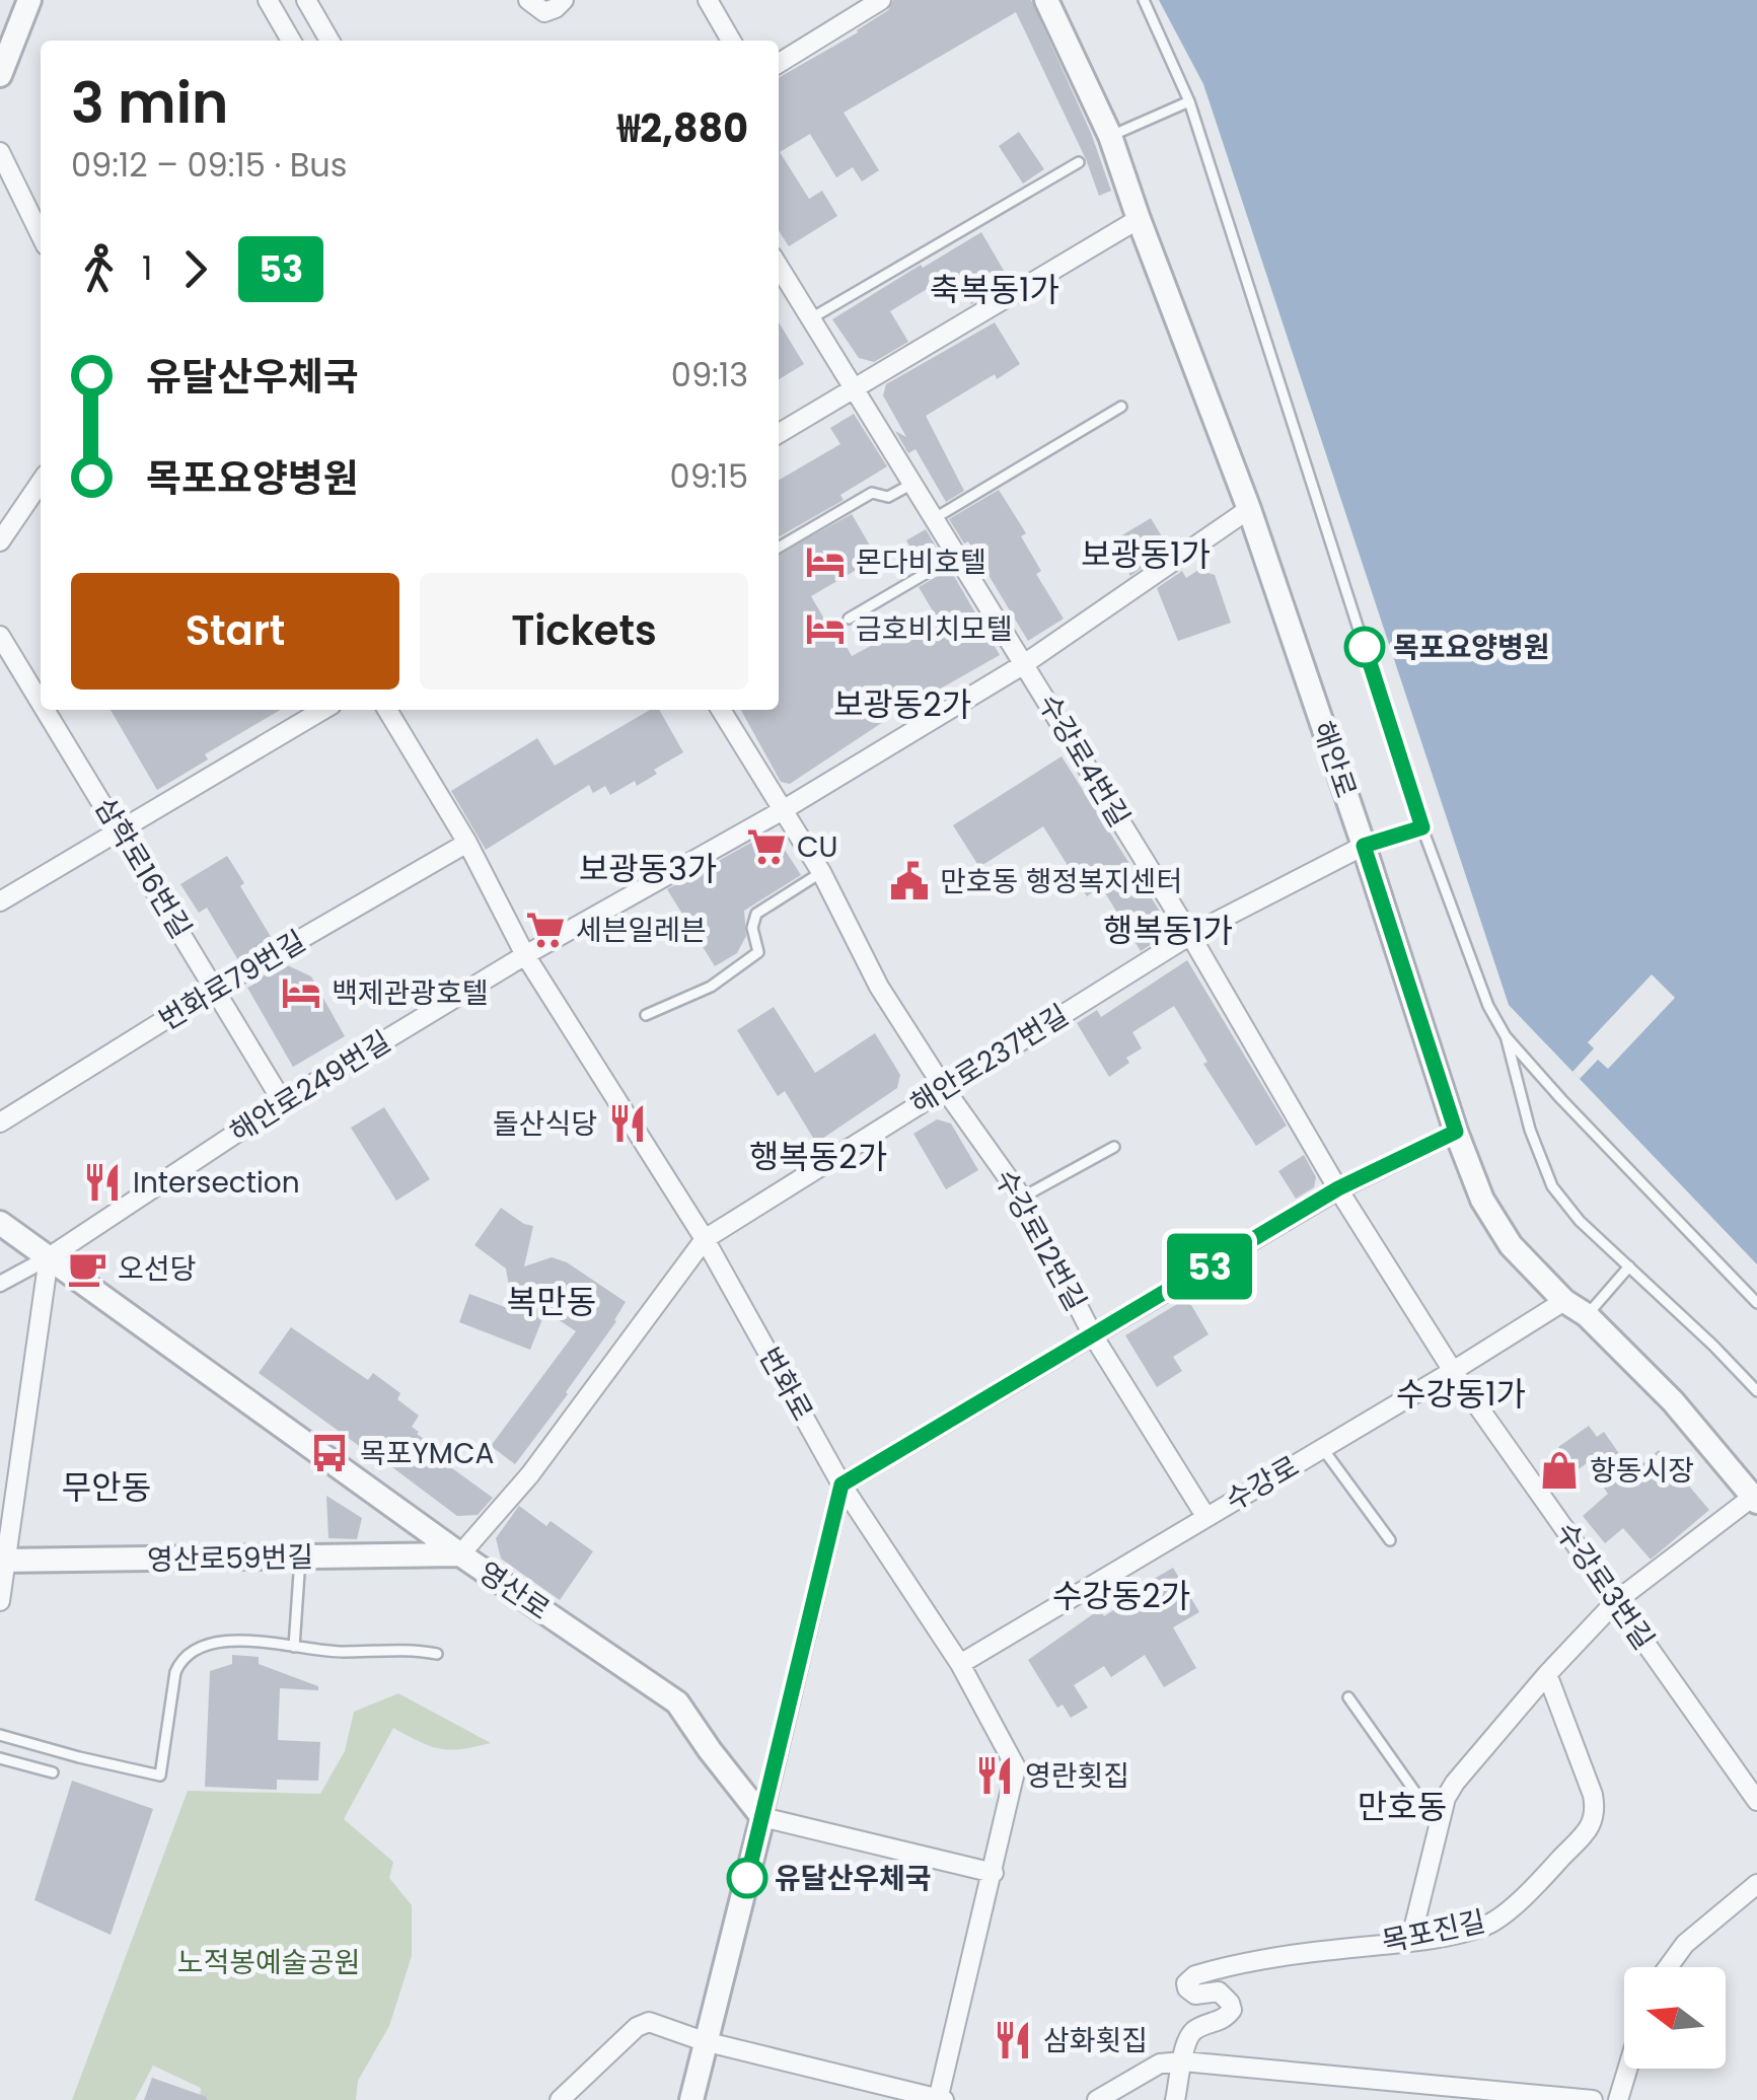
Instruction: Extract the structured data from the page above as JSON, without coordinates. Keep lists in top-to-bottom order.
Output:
{
  "streets": {
    "street": [
      "해안로",
      "수강로4번길",
      "삼학로16번길",
      "번화로79번길",
      "해안로237번길",
      "해안로249번길",
      "수강로12번길",
      "번화로",
      "수강로",
      "영산로59번길",
      "수강로3번길",
      "영산로",
      "목포진길"
    ]
  },
  "crossings": [
    ["해안로", "해안로237번길"],
    ["해안로", "해안로249번길"],
    ["해안로", "수강로"],
    ["수강로4번길", "해안로237번길"],
    ["수강로4번길", "해안로249번길"],
    ["수강로4번길", "수강로"],
    ["수강로4번길", "수강로3번길"],
    ["삼학로16번길", "번화로79번길"],
    ["삼학로16번길", "해안로249번길"],
    ["번화로79번길", "번화로"],
    ["해안로237번길", "수강로12번길"],
    ["해안로237번길", "번화로"],
    ["해안로237번길", "영산로59번길"],
    ["해안로237번길", "영산로"],
    ["해안로249번길", "수강로12번길"],
    ["해안로249번길", "번화로"],
    ["해안로249번길", "영산로"],
    ["수강로12번길", "수강로"],
    ["번화로", "수강로"],
    ["수강로", "수강로3번길"],
    ["영산로59번길", "영산로"]
  ],
  "districts": [
    "축복동1가",
    "보광동1가",
    "보광동2가",
    "보광동3가",
    "행복동1가",
    "행복동2가",
    "복만동",
    "수강동1가",
    "무안동",
    "수강동2가",
    "만호동"
  ],
  "parks": ["노적봉예술공원"],
  "places": {
    "hotel": ["몬다비호텔", "금호비치모텔", "백제관광호텔"],
    "other": ["목포요양병원", "유달산우체국"],
    "supermarket": ["CU", "세븐일레븐"],
    "public building": ["만호동 행정복지센터"],
    "restaurant": [
      "돌산식당",
      "Intersection",
      "영란횟집",
      "삼화횟집"
    ],
    "cafe": ["오선당"],
    "bus stop": ["목포YMCA"],
    "shop": ["항동시장"]
  },
  "lines": ["bus line 53"],
  "north": "left",
  "page": {
    "on_map": "53",
    "heading": ["3 min", "09:12 – 09:15 · Bus", "₩2,880"],
    "legs": ["1", "53"],
    "list": [
      {
        "name": "유달산우체국",
        "value": "09:13"
      },
      {
        "name": "목포요양병원",
        "value": "09:15"
      }
    ],
    "buttons": ["Start", "Tickets"]
  }
}
